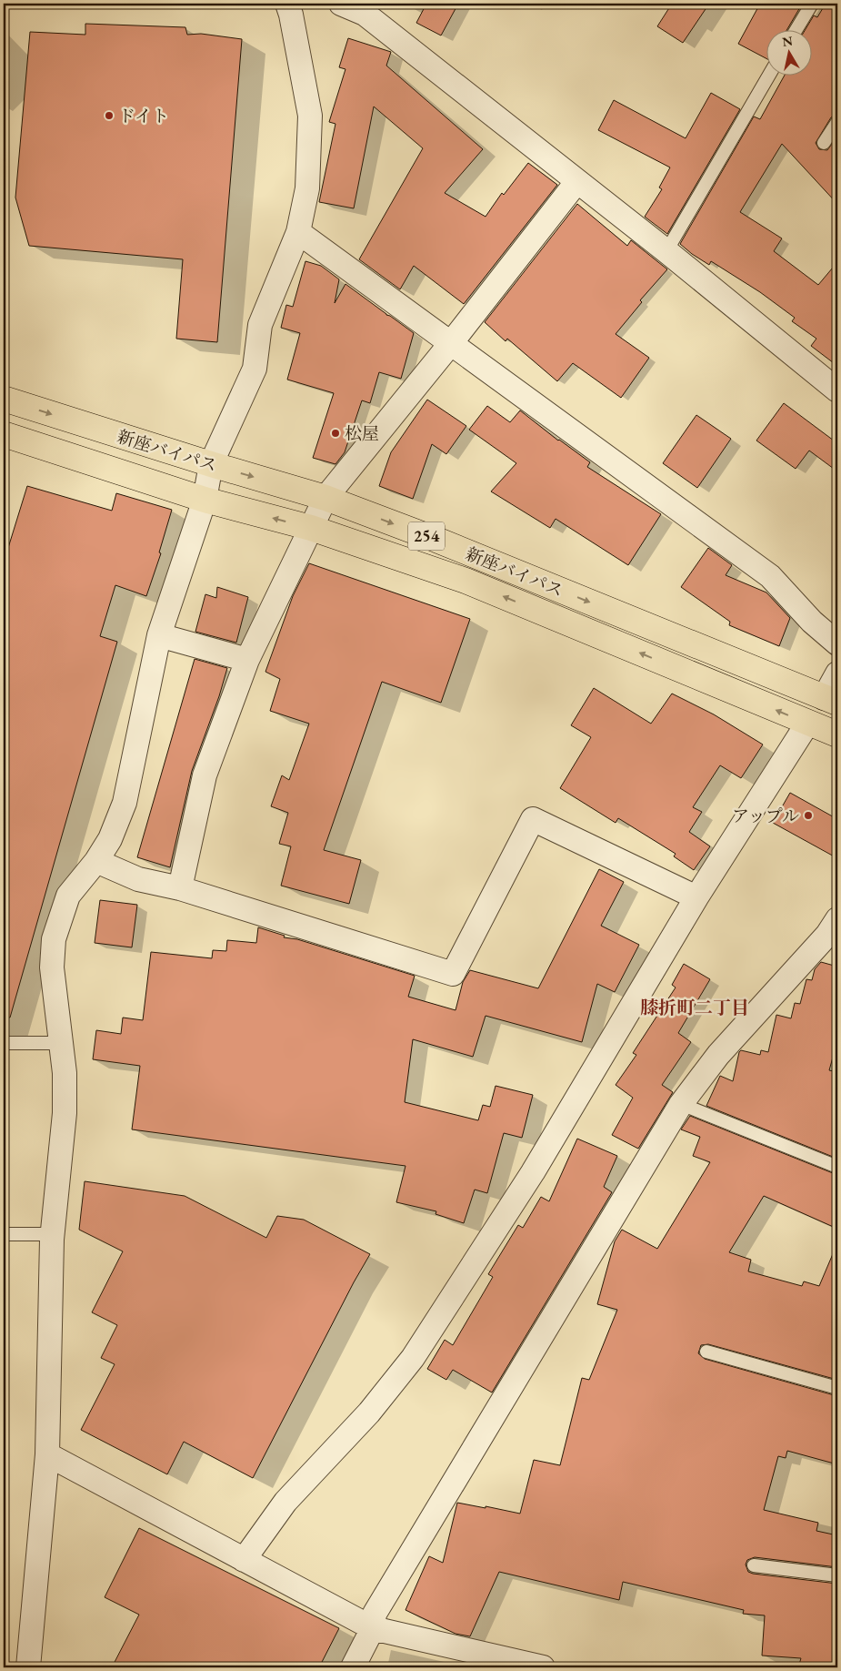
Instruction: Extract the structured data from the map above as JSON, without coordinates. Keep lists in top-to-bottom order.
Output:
{
  "streets": {
    "highway": ["新座バイパス", "254"]
  },
  "districts": ["膝折町二丁目"],
  "places": ["ドイト", "松屋", "アップル"],
  "north": "top"
}
